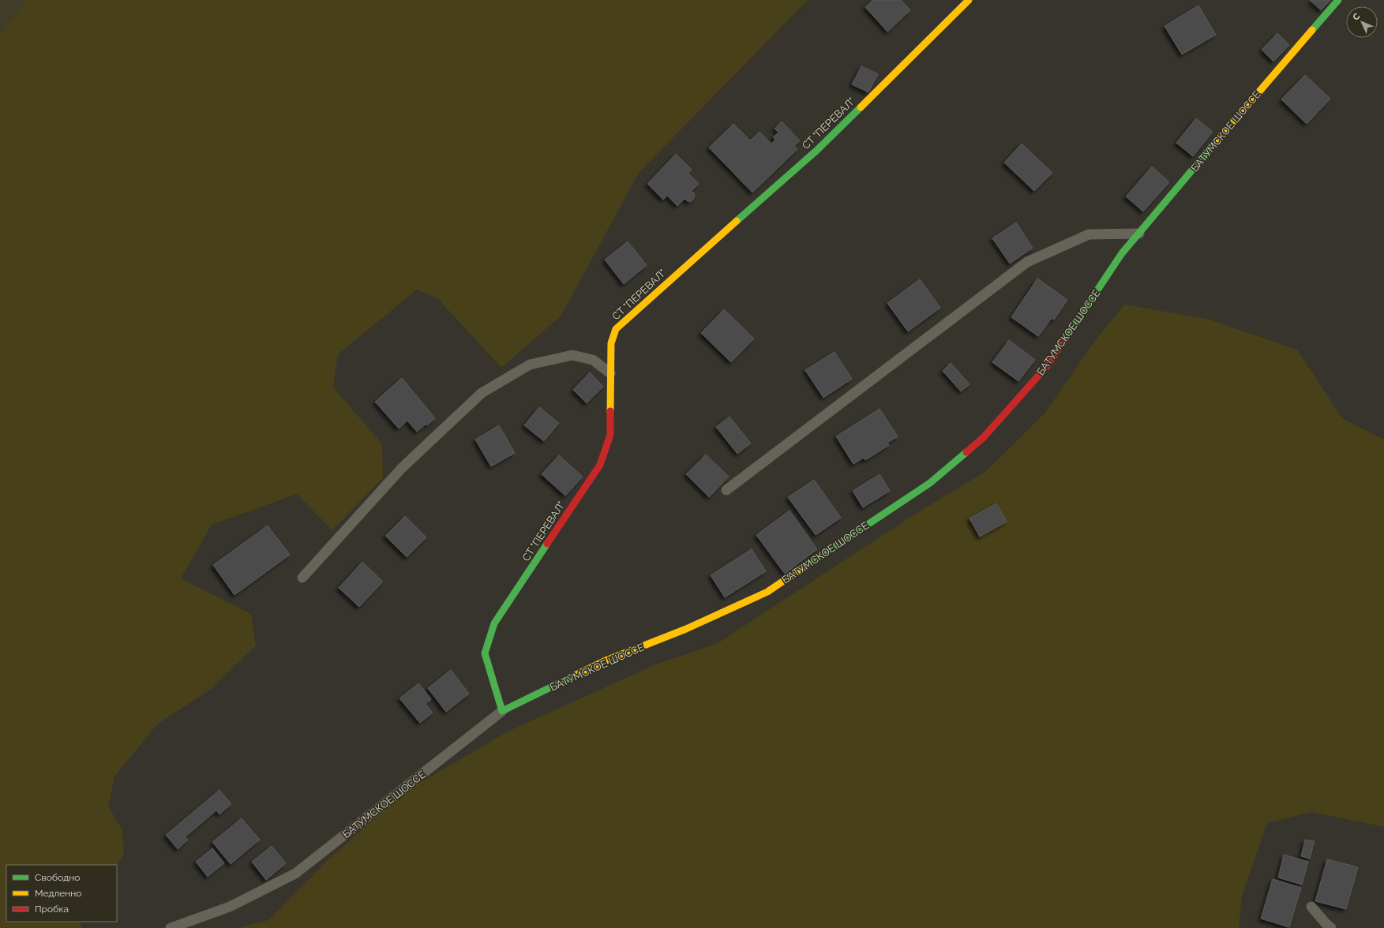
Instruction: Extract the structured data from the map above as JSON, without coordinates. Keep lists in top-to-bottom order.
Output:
{
  "streets": {
    "street": ["СТ \"ПЕРЕВАЛ\"", "БАТУМСКОЕ ШОССЕ"]
  },
  "crossings": [
    ["СТ \"ПЕРЕВАЛ\"", "БАТУМСКОЕ ШОССЕ"]
  ],
  "legend": ["Свободно", "Медленно", "Пробка"],
  "north": "top left"
}
